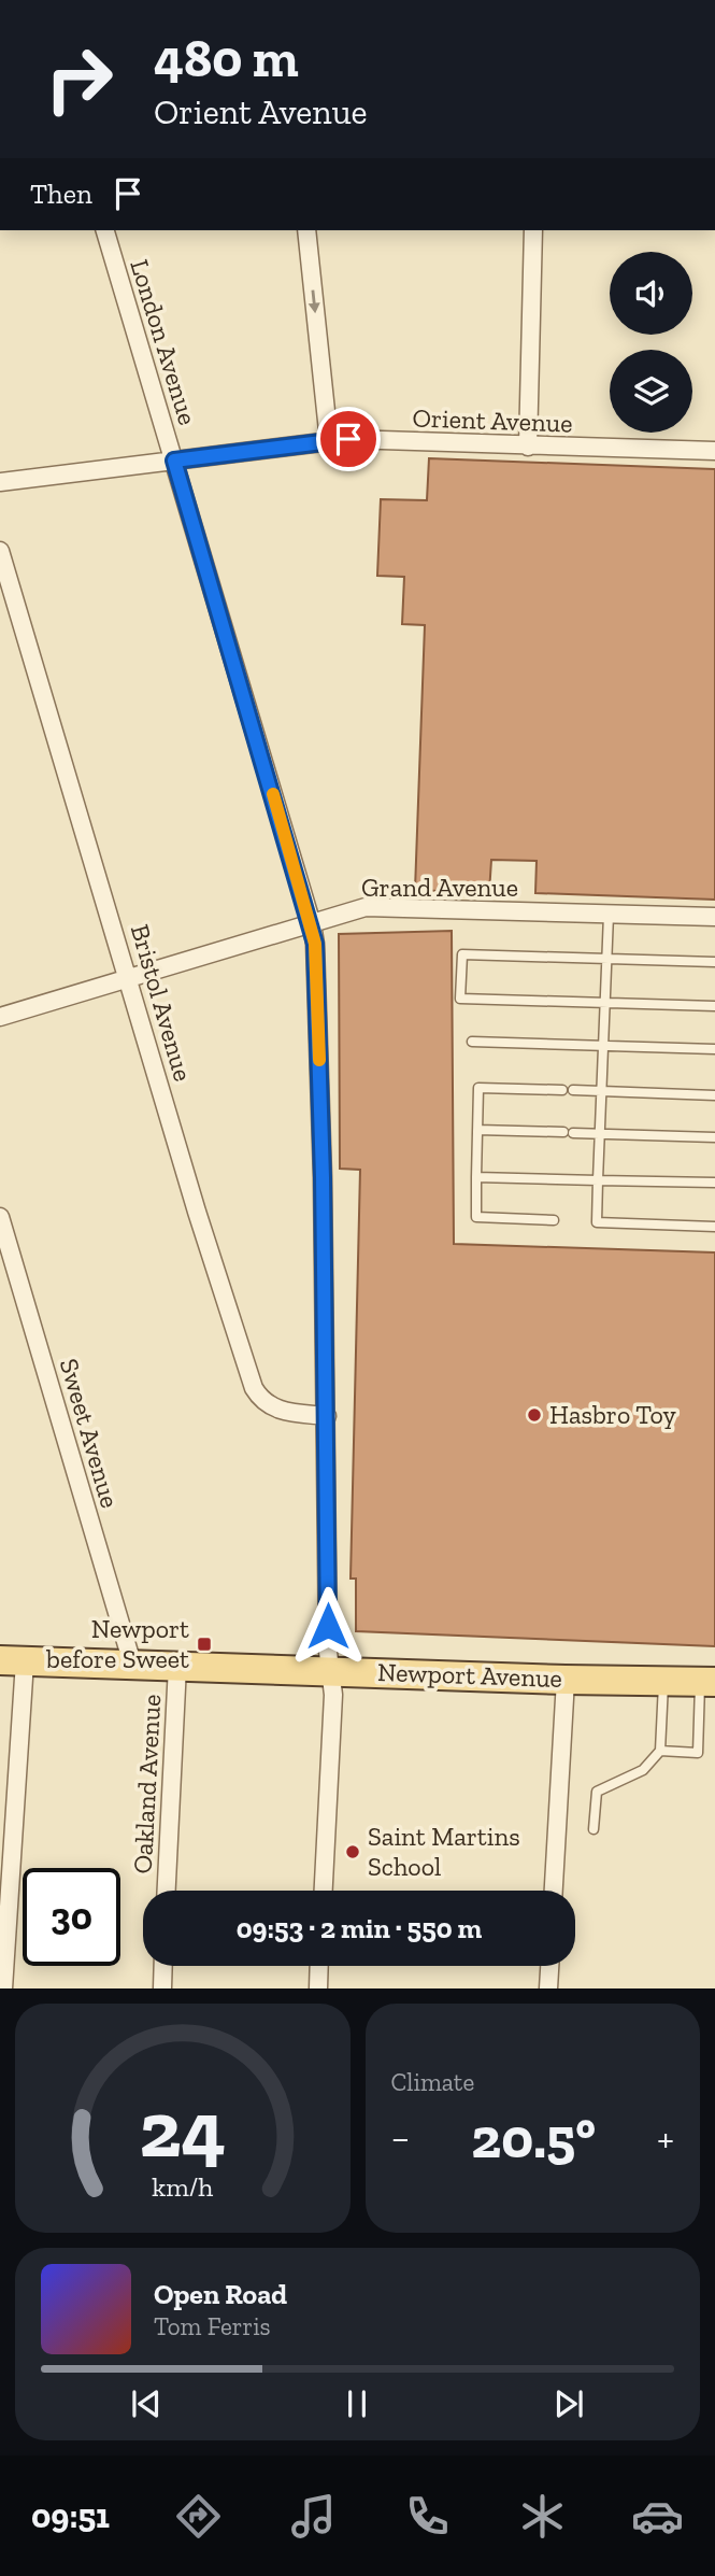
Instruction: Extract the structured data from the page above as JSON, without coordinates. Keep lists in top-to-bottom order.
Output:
{
  "streets": {
    "main road": ["Newport Avenue"],
    "street": [
      "London Avenue",
      "Orient Avenue",
      "Grand Avenue",
      "Bristol Avenue",
      "Sweet Avenue",
      "Oakland Avenue"
    ]
  },
  "crossings": [
    ["London Avenue", "Orient Avenue"],
    ["London Avenue", "Grand Avenue"],
    ["London Avenue", "Bristol Avenue"],
    ["London Avenue", "Newport Avenue"],
    ["Grand Avenue", "Bristol Avenue"],
    ["Sweet Avenue", "Newport Avenue"],
    ["Newport Avenue", "Oakland Avenue"]
  ],
  "places": {
    "other": ["Hasbro Toy", "Saint Martins School"],
    "transit": ["Newport before Sweet"]
  },
  "page": {
    "turn": ["480 m", "Orient Avenue"],
    "then": "Then",
    "limit": "30",
    "trip": "09:53 · 2 min · 550 m",
    "tile": "Climate",
    "heat": ["−", "20.5°", "+"],
    "song": ["Open Road", "Tom Ferris"],
    "tabs": "09:51",
    "gauge": ["24", "km/h"]
  }
}
